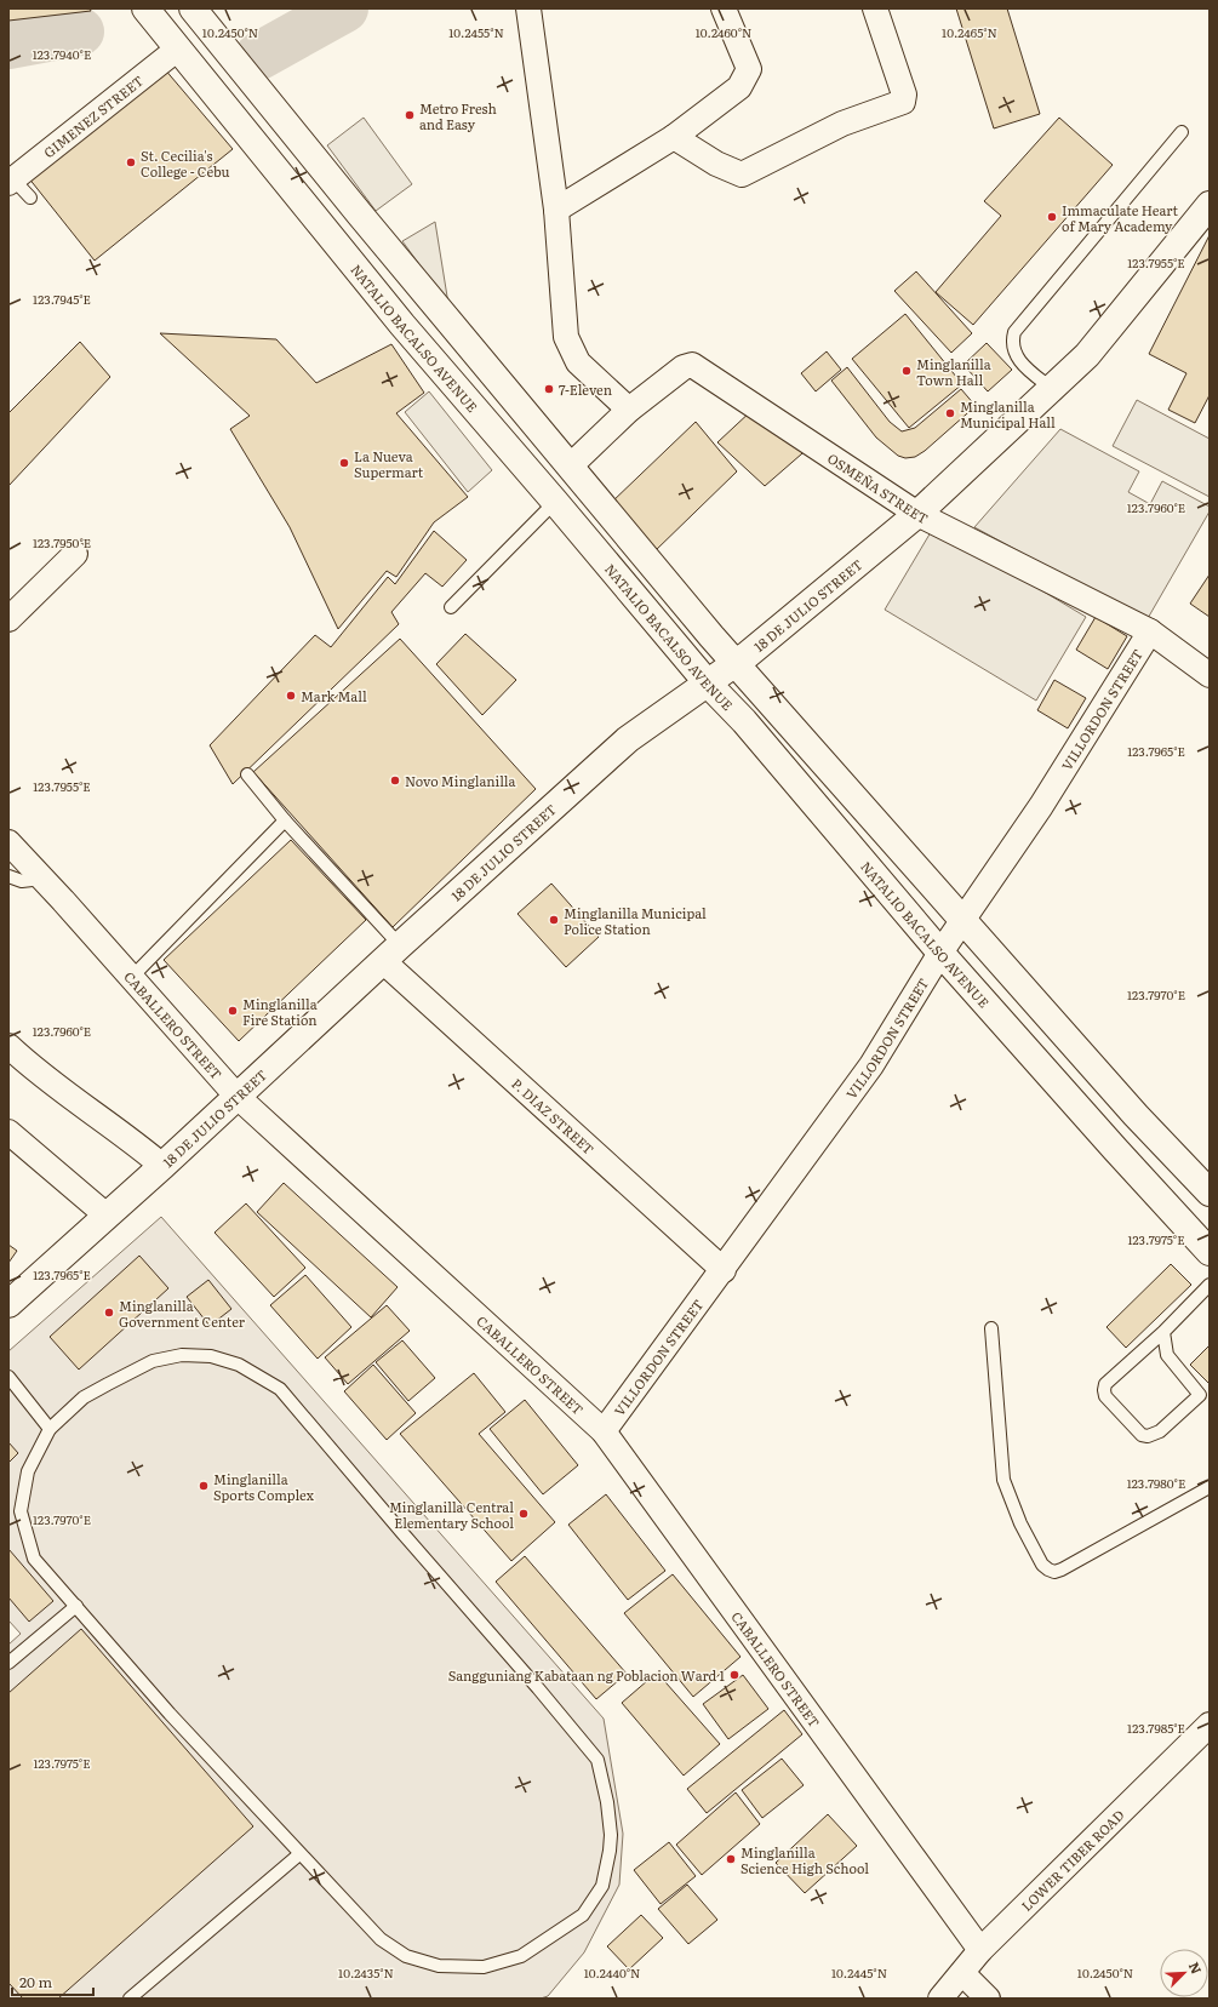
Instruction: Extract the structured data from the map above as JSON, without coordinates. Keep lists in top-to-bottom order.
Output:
{
  "streets": {
    "main road": ["NATALIO BACALSO AVENUE", "18 DE JULIO STREET"],
    "street": [
      "GIMENEZ STREET",
      "OSMEÑA STREET",
      "VILLORDON STREET",
      "CABALLERO STREET",
      "P. DIAZ STREET",
      "LOWER TIBER ROAD"
    ]
  },
  "crossings": [
    ["GIMENEZ STREET", "NATALIO BACALSO AVENUE"],
    ["NATALIO BACALSO AVENUE", "18 DE JULIO STREET"],
    ["NATALIO BACALSO AVENUE", "VILLORDON STREET"],
    ["OSMEÑA STREET", "18 DE JULIO STREET"],
    ["OSMEÑA STREET", "VILLORDON STREET"],
    ["18 DE JULIO STREET", "CABALLERO STREET"],
    ["18 DE JULIO STREET", "P. DIAZ STREET"],
    ["VILLORDON STREET", "CABALLERO STREET"],
    ["VILLORDON STREET", "P. DIAZ STREET"],
    ["CABALLERO STREET", "LOWER TIBER ROAD"]
  ],
  "places": [
    "Metro Fresh and Easy",
    "St. Cecilia's College - Cebu",
    "Immaculate Heart of Mary Academy",
    "Minglanilla Town Hall",
    "7-Eleven",
    "Minglanilla Municipal Hall",
    "La Nueva Supermart",
    "Mark Mall",
    "Novo Minglanilla",
    "Minglanilla Municipal Police Station",
    "Minglanilla Fire Station",
    "Minglanilla Government Center",
    "Minglanilla Sports Complex",
    "Minglanilla Central Elementary School",
    "Sangguniang Kabataan ng Poblacion Ward 1",
    "Minglanilla Science High School"
  ],
  "scale_bar": "20 m",
  "north": "top right",
  "coordinates": [
    "10.2450°N",
    "10.2455°N",
    "10.2460°N",
    "10.2465°N",
    "123.7940°E",
    "123.7955°E",
    "123.7945°E",
    "123.7960°E",
    "123.7950°E",
    "123.7965°E",
    "123.7970°E",
    "123.7975°E",
    "123.7980°E",
    "123.7985°E",
    "10.2435°N",
    "10.2440°N",
    "10.2445°N"
  ]
}
